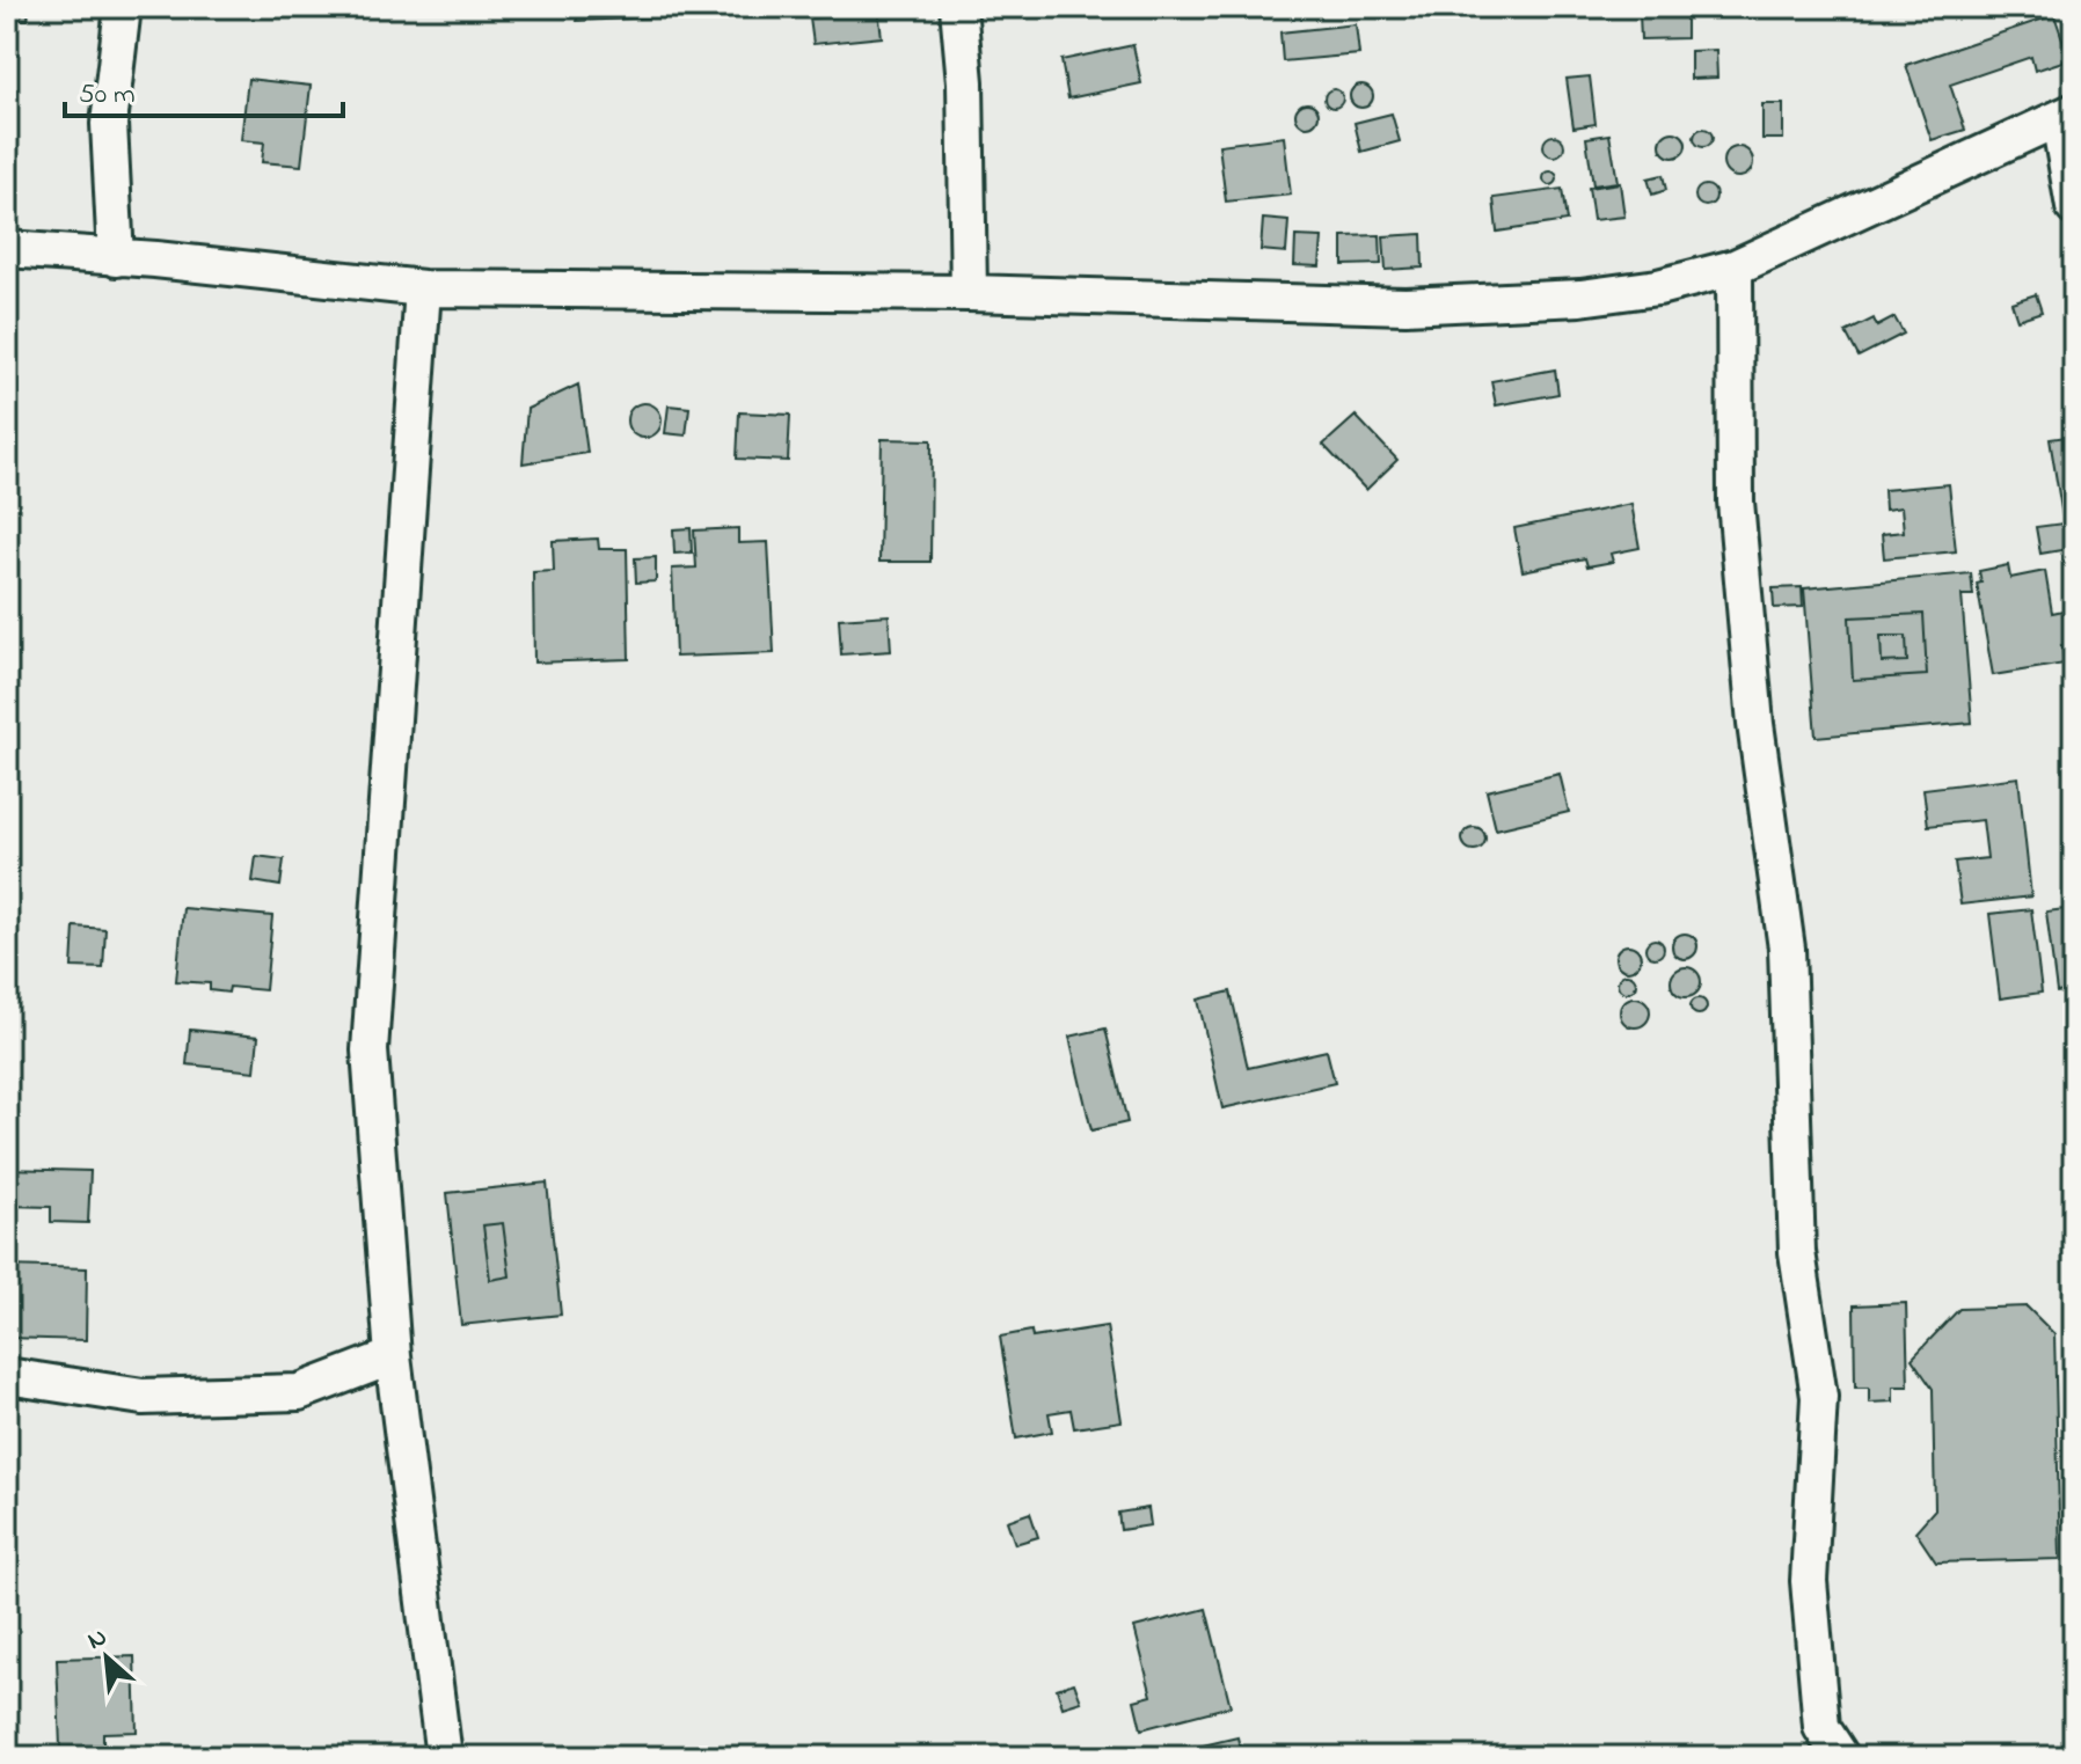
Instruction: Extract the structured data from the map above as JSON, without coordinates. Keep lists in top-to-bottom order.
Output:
{
  "scale_bar": "50 m",
  "north": "top left"
}
